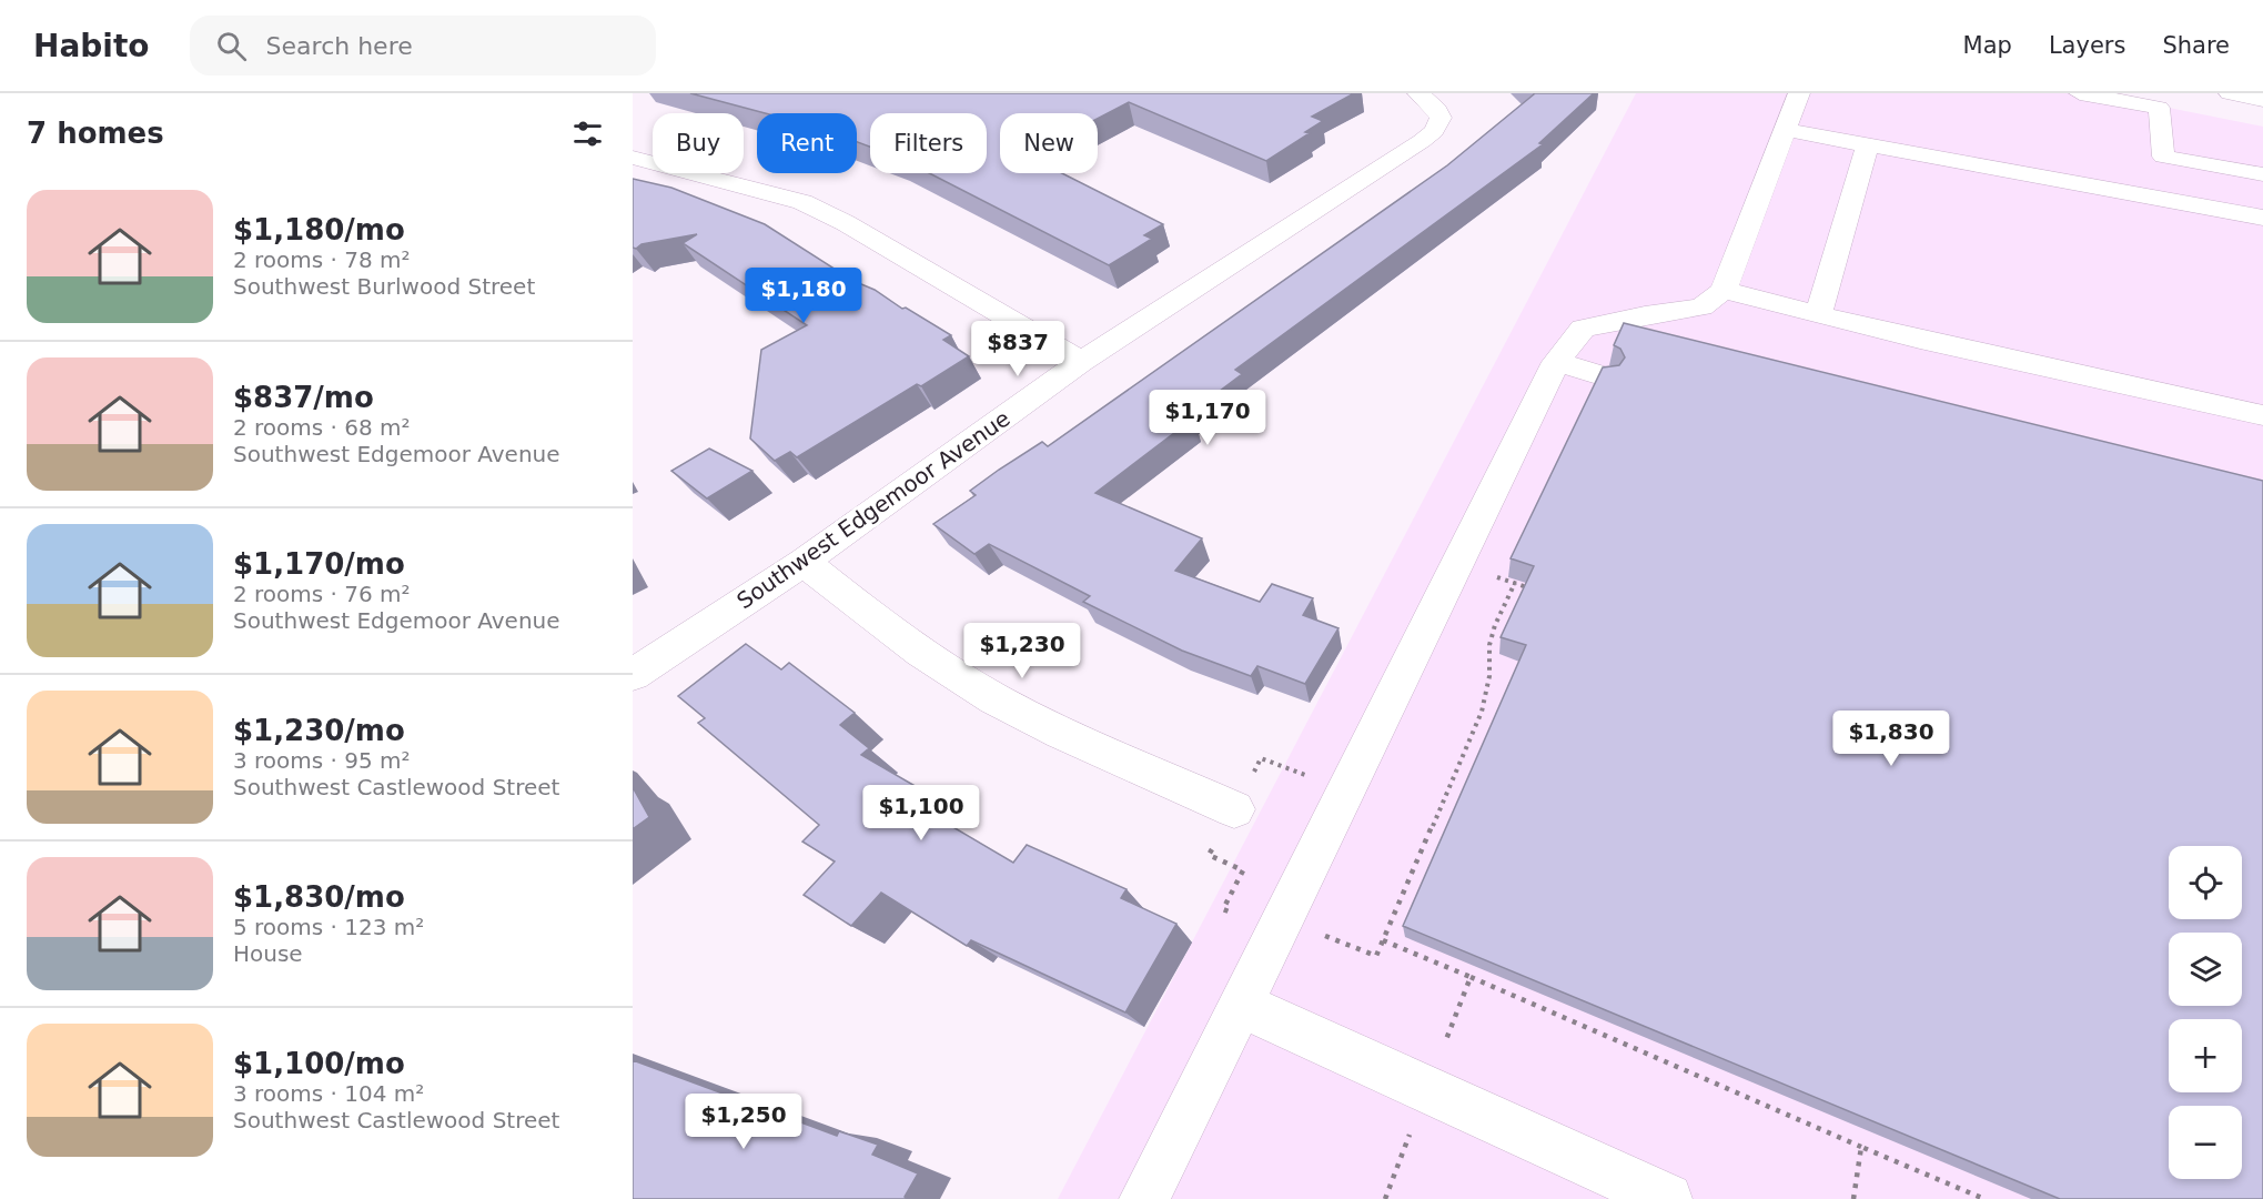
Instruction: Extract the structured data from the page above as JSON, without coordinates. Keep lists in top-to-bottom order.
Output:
{
  "streets": {
    "street": ["Southwest Edgemoor Avenue"]
  },
  "page": {
    "header": "Habito",
    "search": "Search here",
    "nav": ["Map", "Layers", "Share"],
    "heading": "7 homes",
    "chip": [
      "Buy",
      "Rent",
      "Filters",
      "New"
    ],
    "list": [
      {
        "name": "$1,180/mo",
        "note": "2 rooms · 78 m² · Southwest Burlwood Street"
      },
      {
        "name": "$837/mo",
        "note": "2 rooms · 68 m² · Southwest Edgemoor Avenue"
      },
      {
        "name": "$1,170/mo",
        "note": "2 rooms · 76 m² · Southwest Edgemoor Avenue"
      },
      {
        "name": "$1,230/mo",
        "note": "3 rooms · 95 m² · Southwest Castlewood Street"
      },
      {
        "name": "$1,830/mo",
        "note": "5 rooms · 123 m² · House"
      },
      {
        "name": "$1,100/mo",
        "note": "3 rooms · 104 m² · Southwest Castlewood Street"
      }
    ],
    "price": [
      "$1,180",
      "$837",
      "$1,170",
      "$1,230",
      "$1,830",
      "$1,100",
      "$1,250"
    ],
    "map_buttons": ["+", "−"]
  }
}
